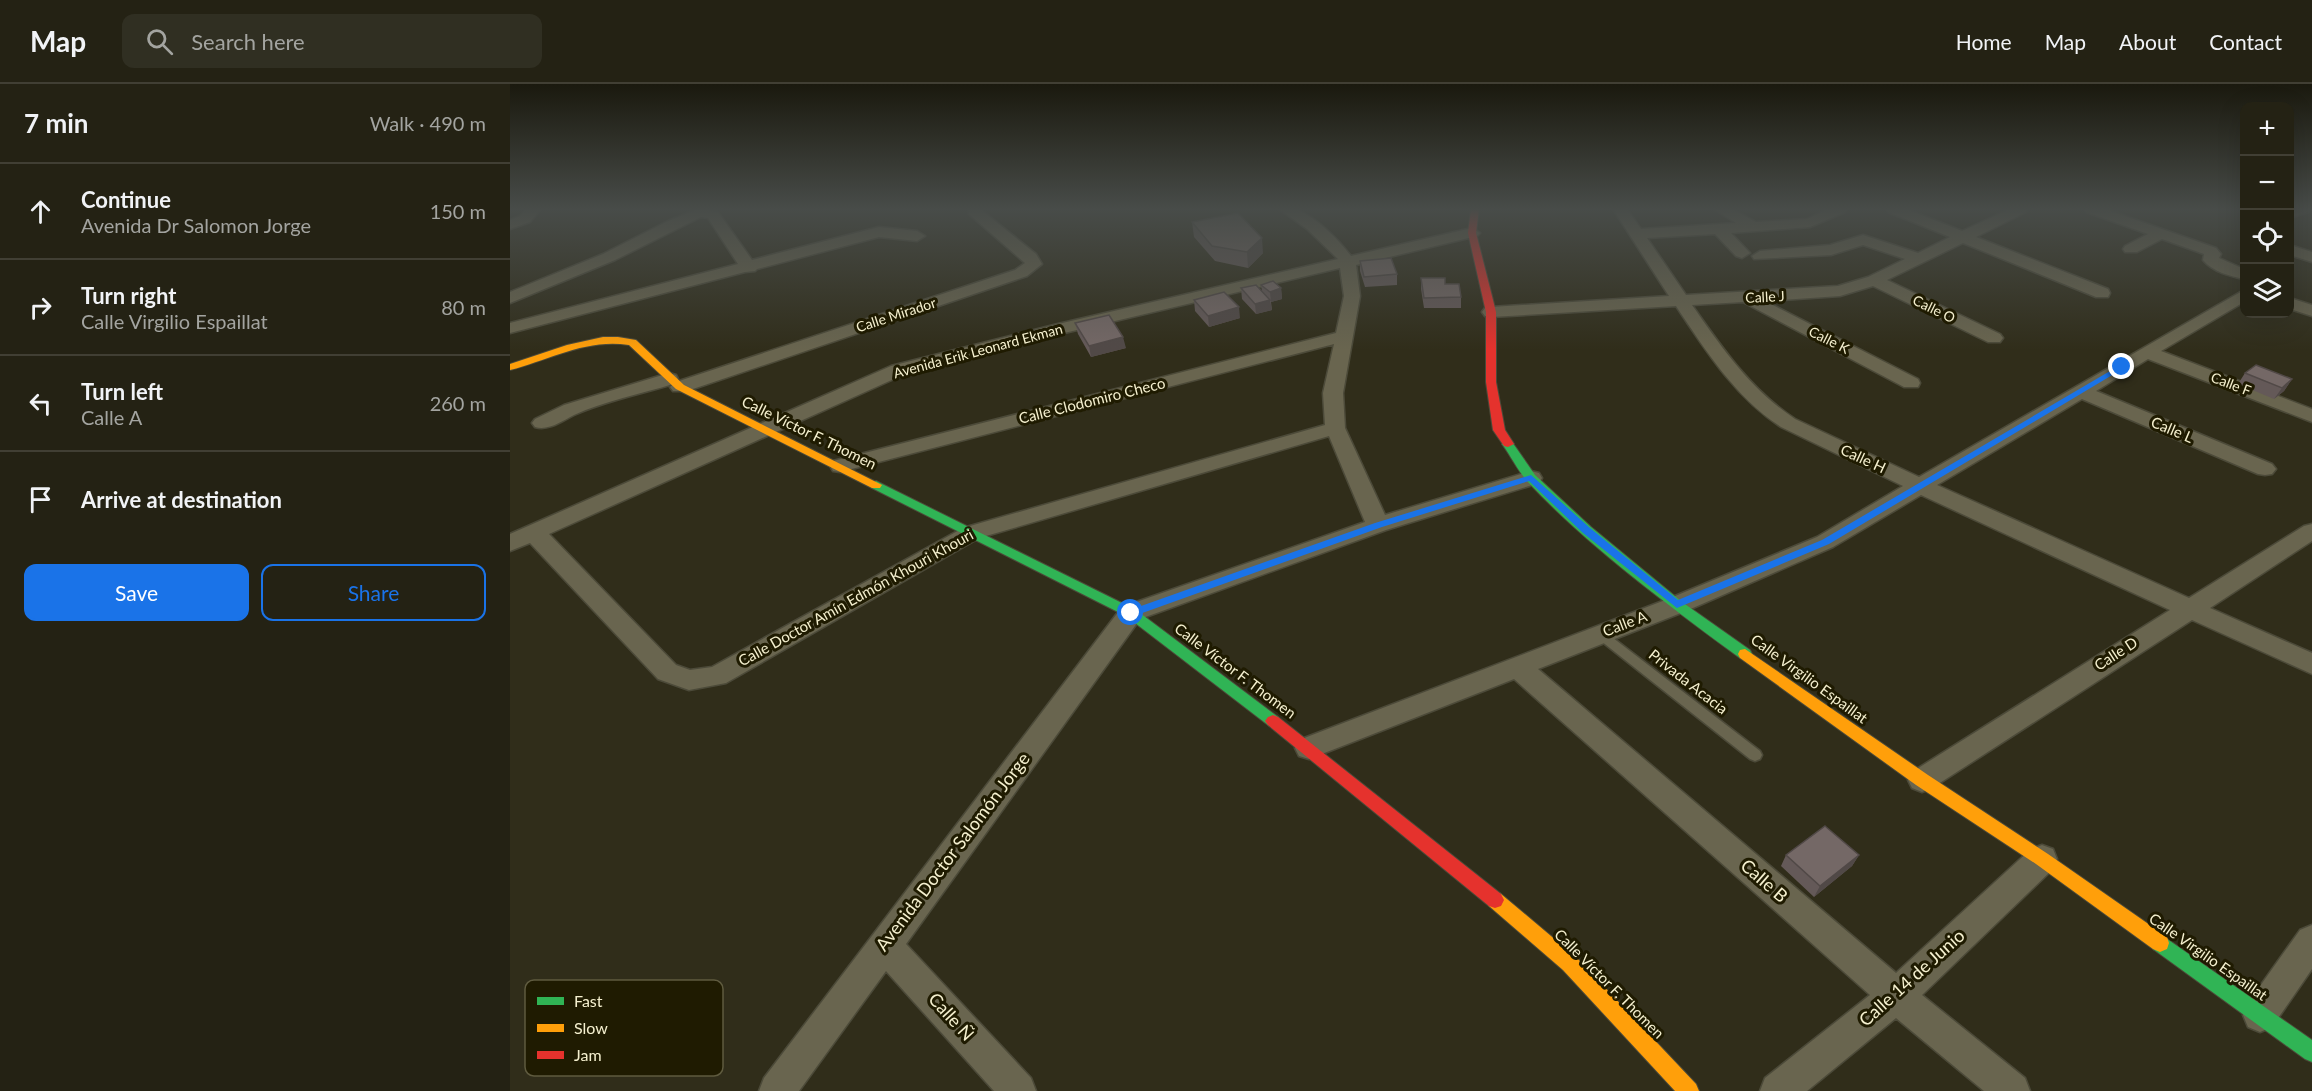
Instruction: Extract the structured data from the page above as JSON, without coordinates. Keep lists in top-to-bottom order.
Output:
{
  "streets": {
    "street": [
      "Calle J",
      "Calle O",
      "Calle Mirador",
      "Calle K",
      "Avenida Erik Leonard Ekman",
      "Calle F",
      "Calle Clodomiro Checo",
      "Calle L",
      "Calle Víctor F. Thomen",
      "Calle H",
      "Calle Doctor Amín Edmón Khouri Khouri",
      "Calle A",
      "Calle D",
      "Calle Virgilio Espaillat",
      "Avenida Doctor Salomón Jorge",
      "Calle B",
      "Calle 14 de Junio",
      "Calle Ñ"
    ],
    "lane": ["Privada Acacia"]
  },
  "crossings": [
    ["Calle J", "Calle O"],
    ["Calle J", "Calle K"],
    ["Calle J", "Calle H"],
    ["Calle J", "Calle Virgilio Espaillat"],
    ["Calle Mirador", "Calle Víctor F. Thomen"],
    ["Avenida Erik Leonard Ekman", "Calle Víctor F. Thomen"],
    ["Avenida Erik Leonard Ekman", "Calle Doctor Amín Edmón Khouri Khouri"],
    ["Calle F", "Calle A"],
    ["Calle Clodomiro Checo", "Calle Víctor F. Thomen"],
    ["Calle L", "Calle A"],
    ["Calle Víctor F. Thomen", "Calle Doctor Amín Edmón Khouri Khouri"],
    ["Calle Víctor F. Thomen", "Calle A"],
    ["Calle Víctor F. Thomen", "Avenida Doctor Salomón Jorge"],
    ["Calle H", "Calle A"],
    ["Calle H", "Calle D"],
    ["Calle A", "Calle Virgilio Espaillat"],
    ["Calle A", "Privada Acacia"],
    ["Calle A", "Calle B"],
    ["Calle D", "Calle Virgilio Espaillat"],
    ["Calle Virgilio Espaillat", "Calle 14 de Junio"],
    ["Avenida Doctor Salomón Jorge", "Calle Ñ"],
    ["Calle B", "Calle 14 de Junio"]
  ],
  "legend": ["Fast", "Slow", "Jam"],
  "page": {
    "header": "Map",
    "search": "Search here",
    "nav": [
      "Home",
      "Map",
      "About",
      "Contact"
    ],
    "heading": ["7 min", "Walk · 490 m"],
    "map_buttons": ["+", "−"],
    "list": [
      ["Continue", "Avenida Dr Salomon Jorge", "150 m"],
      ["Turn right", "Calle Virgilio Espaillat", "80 m"],
      ["Turn left", "Calle A", "260 m"],
      "Arrive at destination"
    ],
    "buttons": ["Save", "Share"]
  }
}
